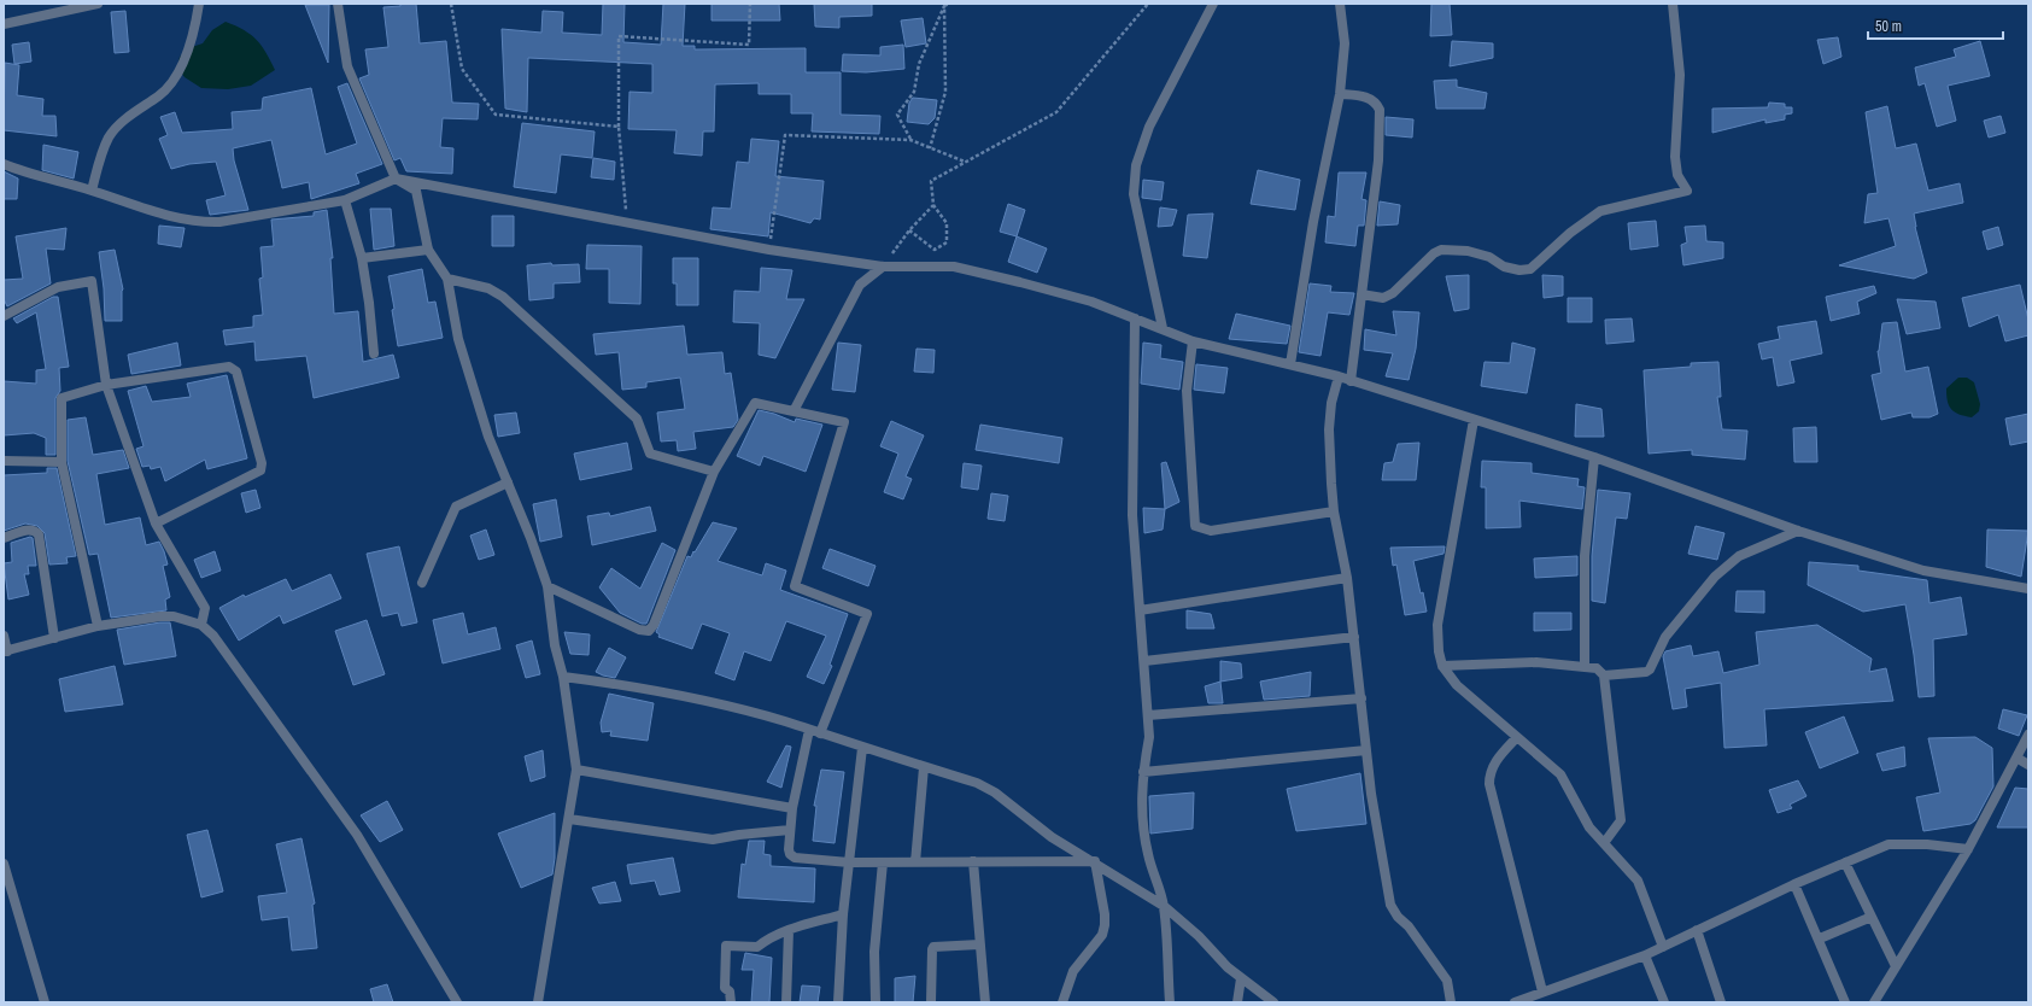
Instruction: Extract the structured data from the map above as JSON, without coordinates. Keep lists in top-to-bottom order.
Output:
{
  "scale_bar": "50 m"
}
